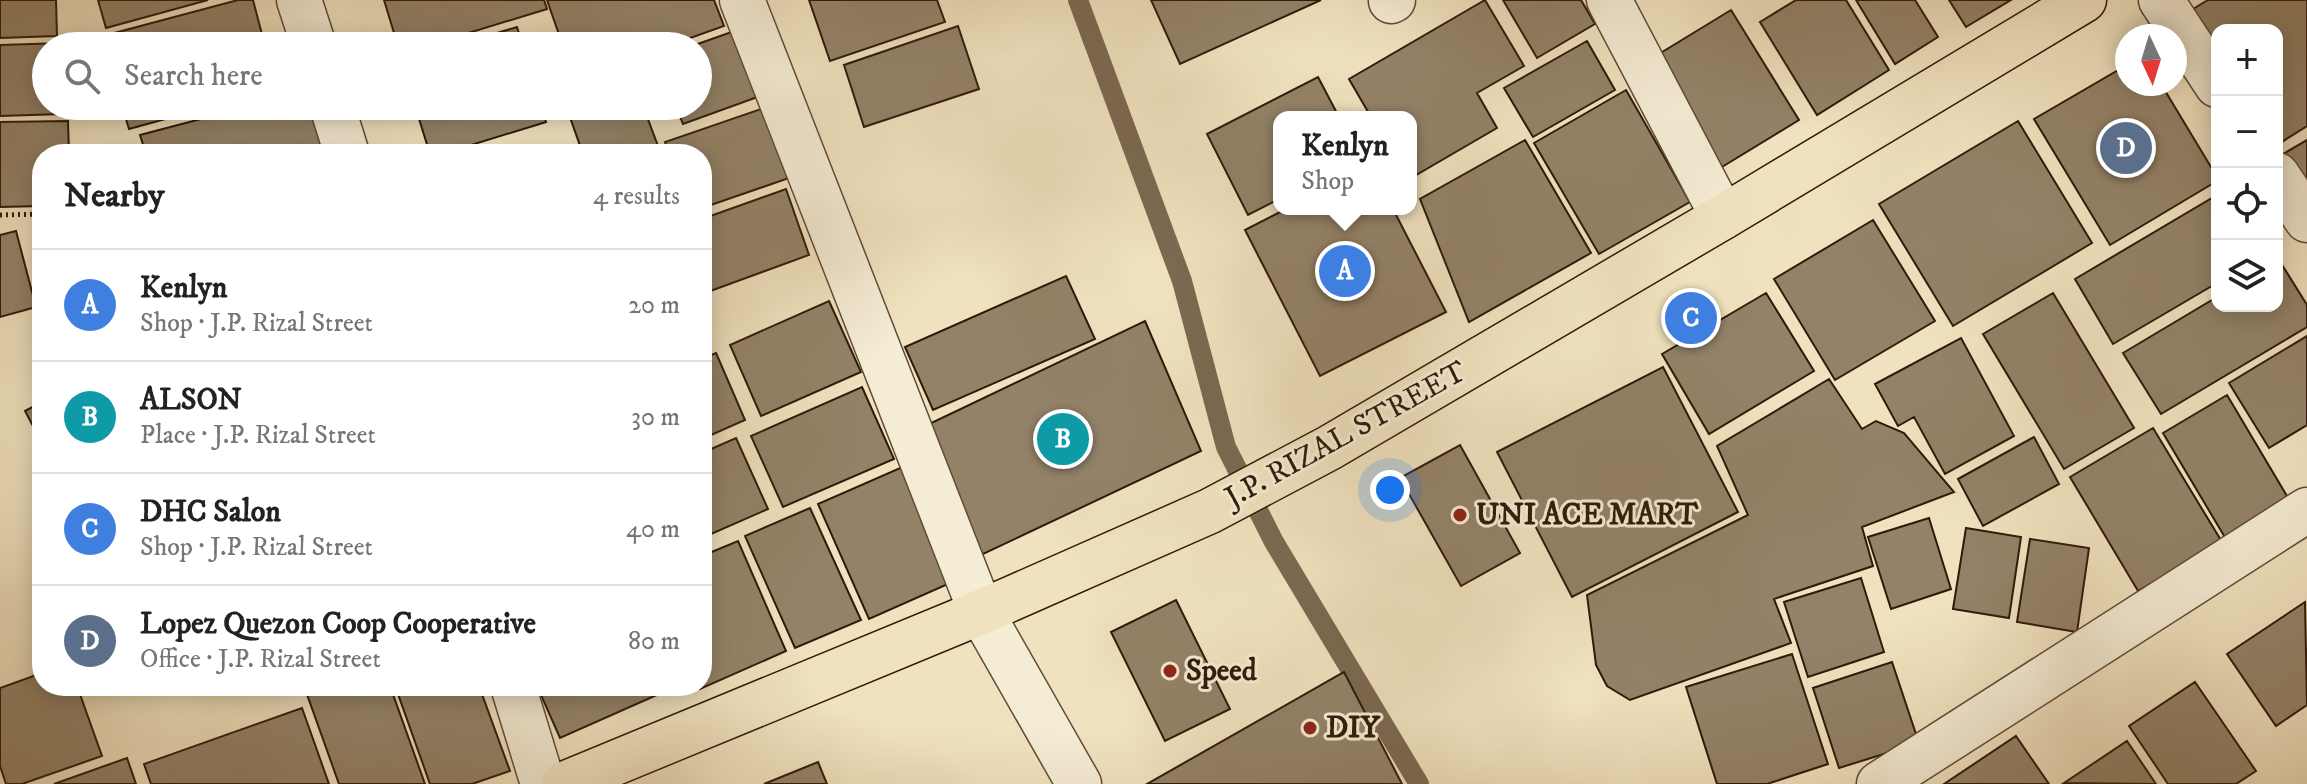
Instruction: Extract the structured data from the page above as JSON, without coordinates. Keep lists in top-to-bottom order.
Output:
{
  "streets": {
    "main road": ["J.P. RIZAL STREET"]
  },
  "places": ["UNI ACE MART", "Speed", "DIY"],
  "north": "bottom",
  "page": {
    "map_buttons": ["+", "−"],
    "search": "Search here",
    "popup": ["Kenlyn", "Shop"],
    "pins": [
      "D",
      "A",
      "C",
      "B"
    ],
    "heading": ["Nearby", "4 results"],
    "list": [
      {
        "mark": "A",
        "name": "Kenlyn",
        "note": "Shop · J.P. Rizal Street",
        "value": "20 m"
      },
      {
        "mark": "B",
        "name": "ALSON",
        "note": "Place · J.P. Rizal Street",
        "value": "30 m"
      },
      {
        "mark": "C",
        "name": "DHC Salon",
        "note": "Shop · J.P. Rizal Street",
        "value": "40 m"
      },
      {
        "mark": "D",
        "name": "Lopez Quezon Coop Cooperative",
        "note": "Office · J.P. Rizal Street",
        "value": "80 m"
      }
    ]
  }
}
